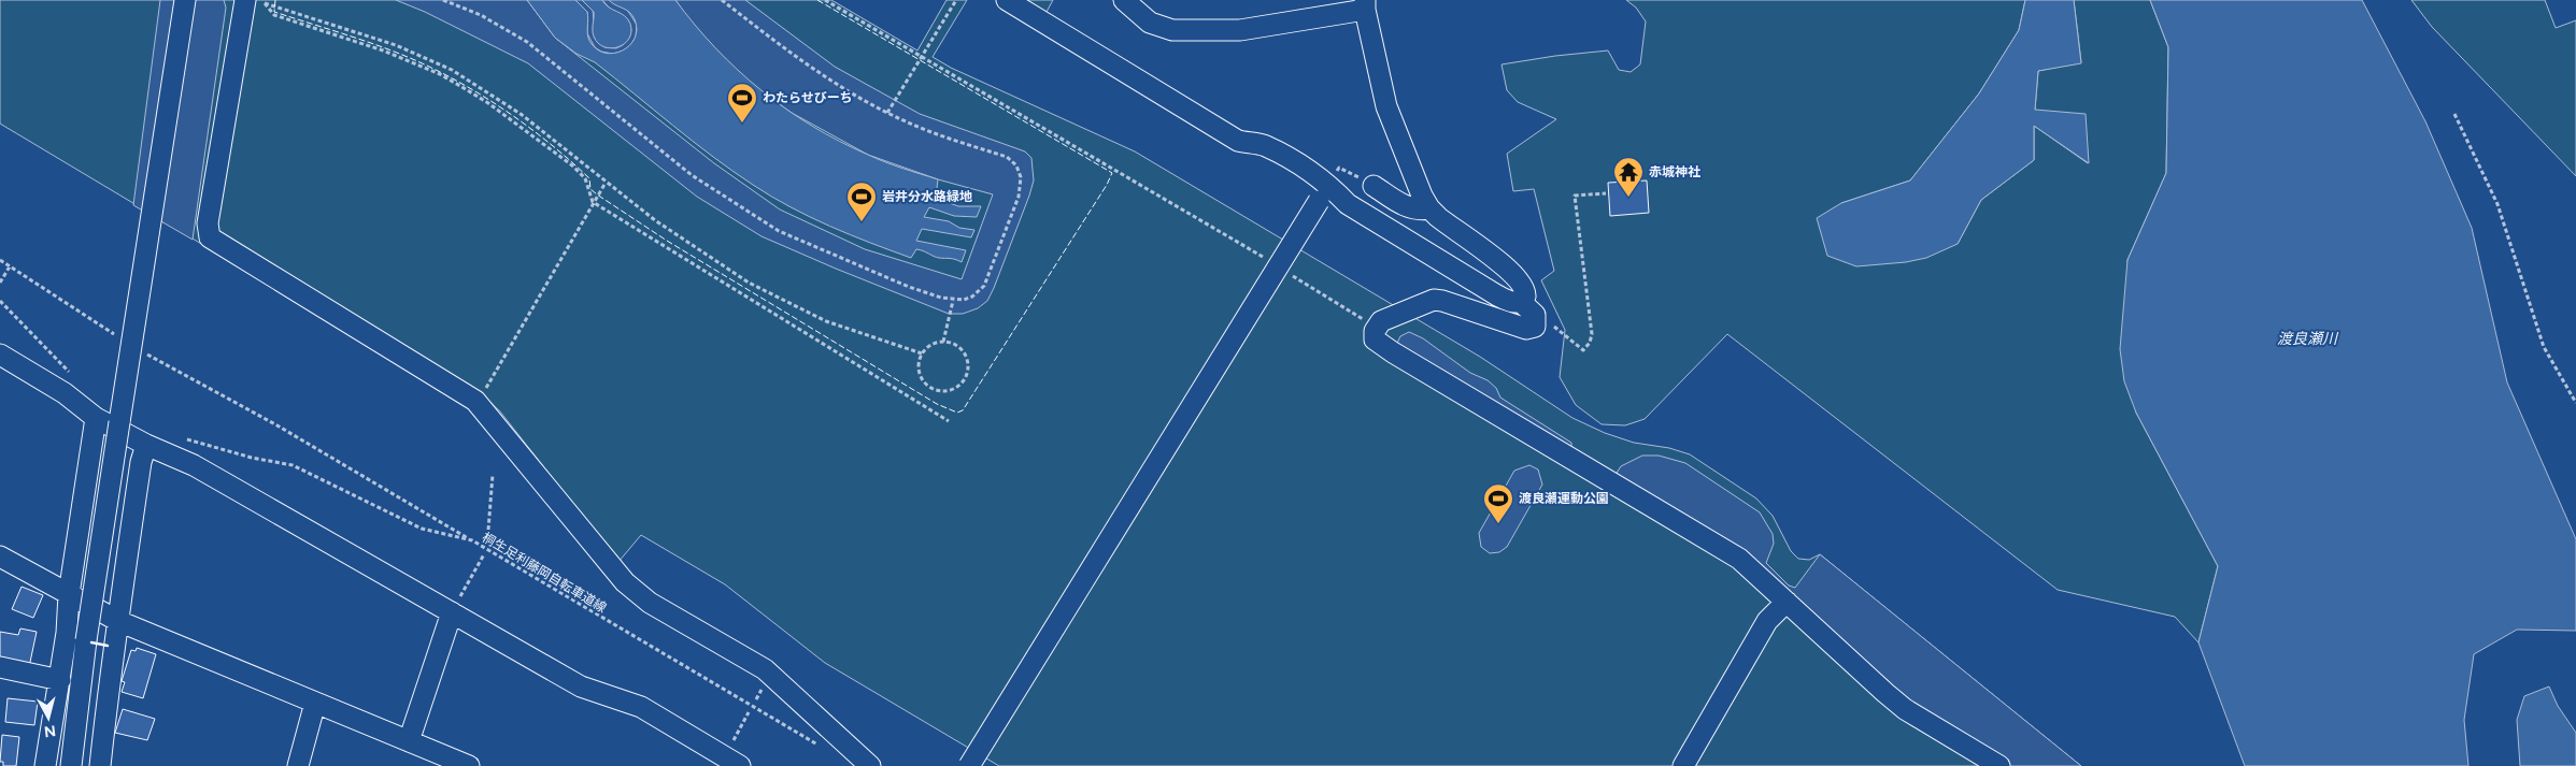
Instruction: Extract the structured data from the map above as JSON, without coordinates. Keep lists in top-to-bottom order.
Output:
{
  "streets": {
    "path": ["桐生足利藤岡自転車道線"]
  },
  "water": ["渡良瀬川"],
  "places": {
    "sports": ["わたらせびーち", "岩井分水路緑地", "渡良瀬運動公園"],
    "temple": ["赤城神社"]
  },
  "north": "bottom"
}
